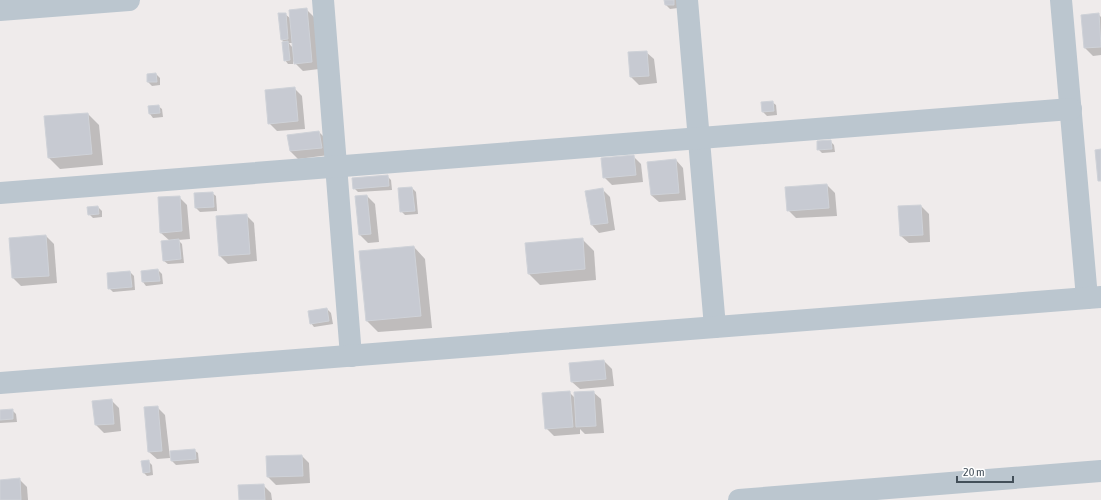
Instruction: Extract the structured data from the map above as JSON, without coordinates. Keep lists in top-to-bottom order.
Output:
{
  "scale_bar": "20 m"
}
